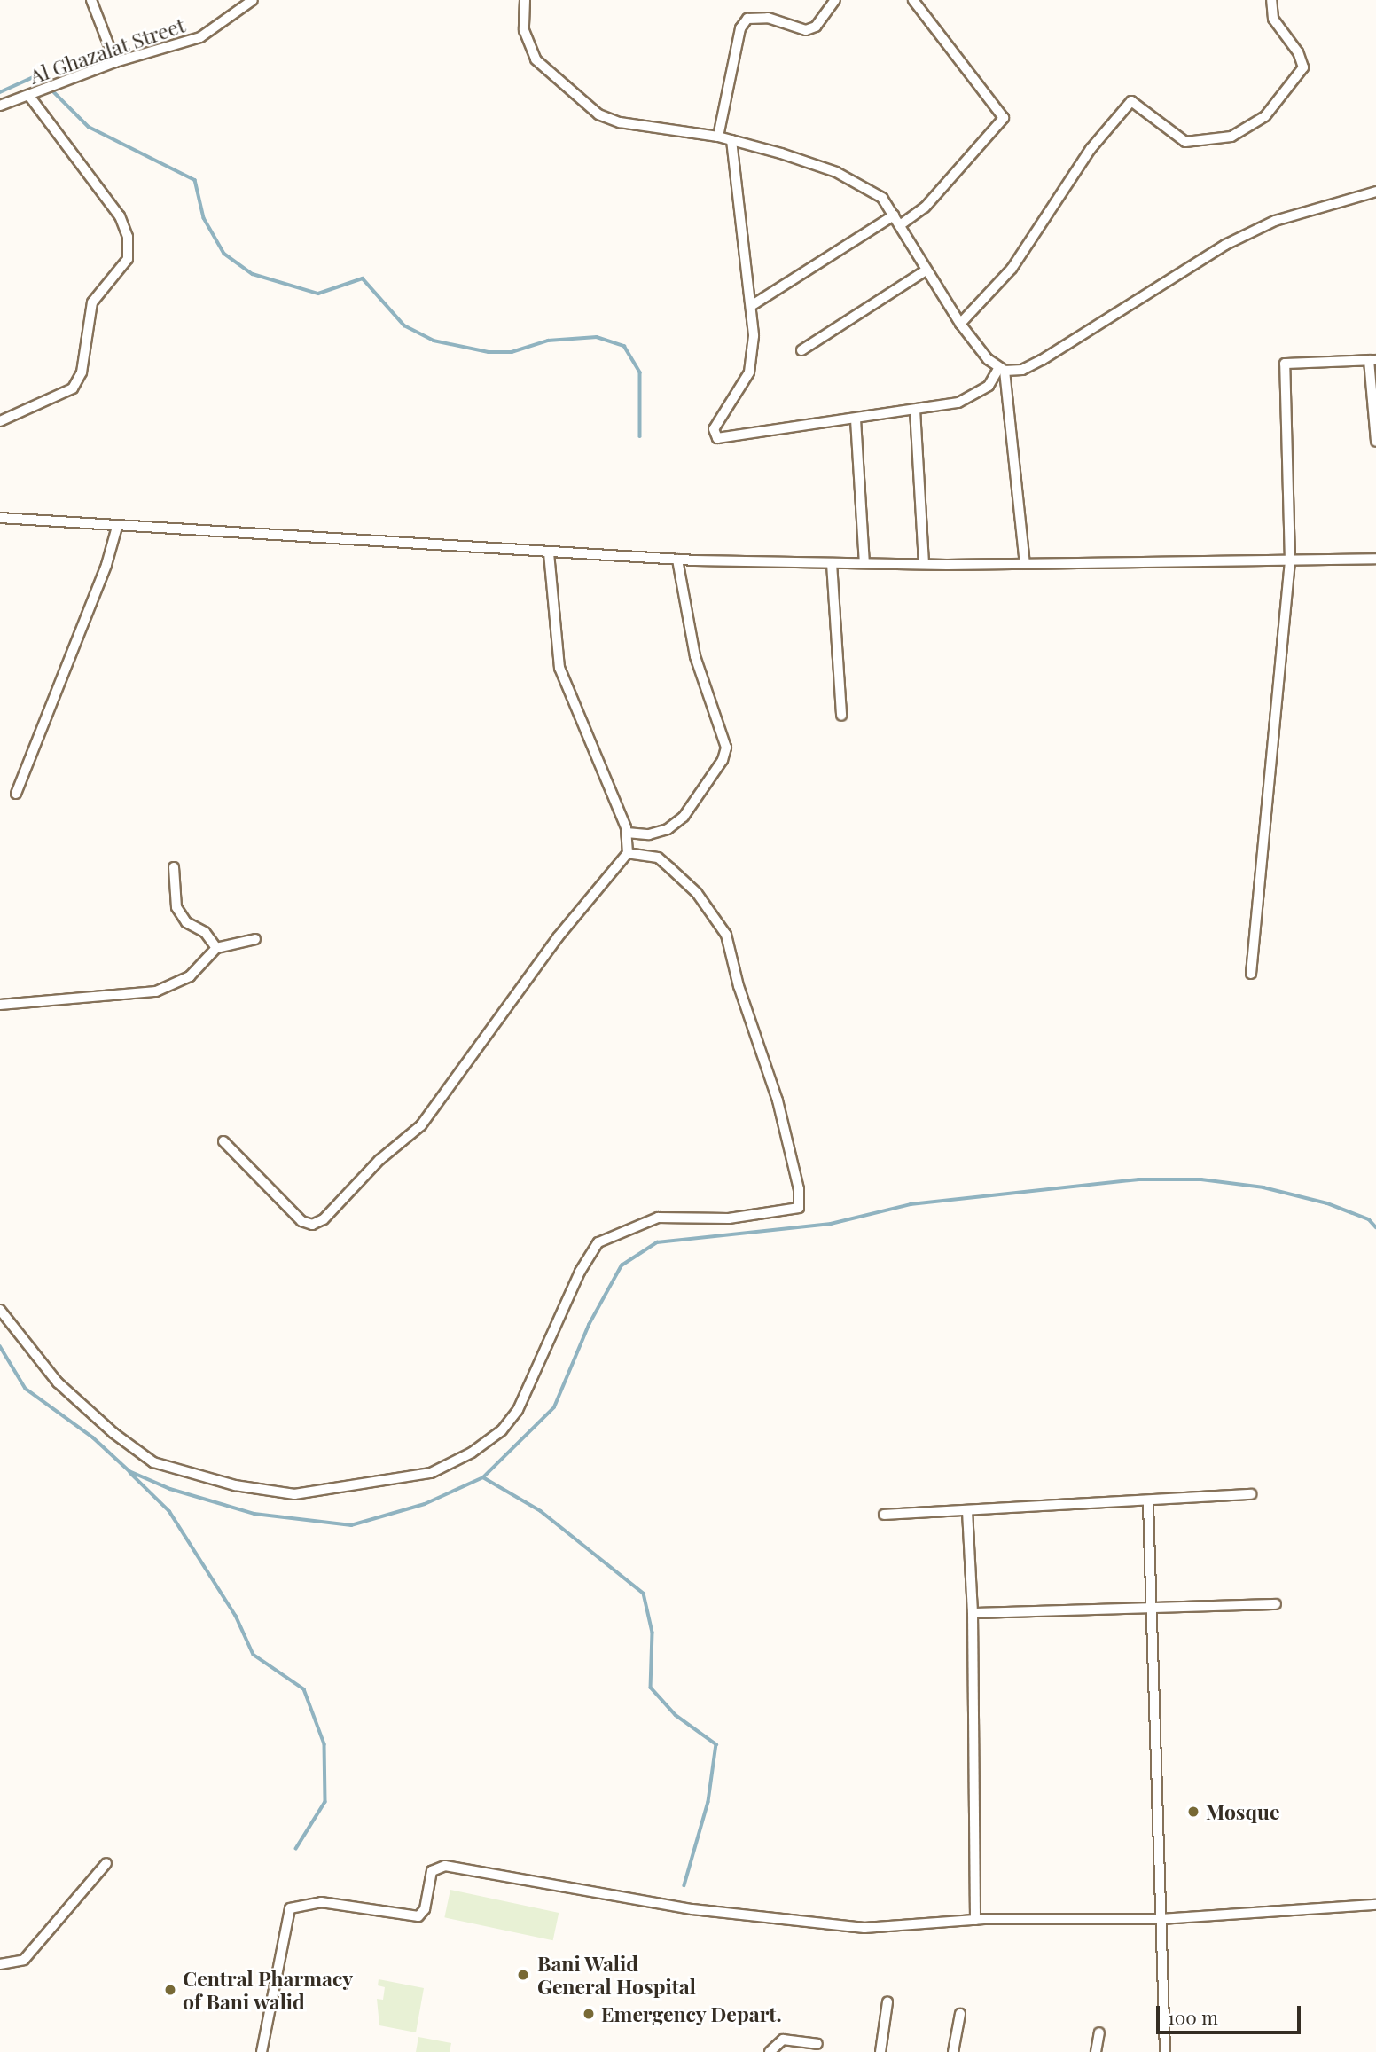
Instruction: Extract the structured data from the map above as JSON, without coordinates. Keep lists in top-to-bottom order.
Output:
{
  "streets": {
    "street": ["Al Ghazalat Street"]
  },
  "places": [
    "Mosque",
    "Bani Walid General Hospital",
    "Central Pharmacy of Bani walid",
    "Emergency Depart."
  ],
  "scale_bar": "100 m"
}
